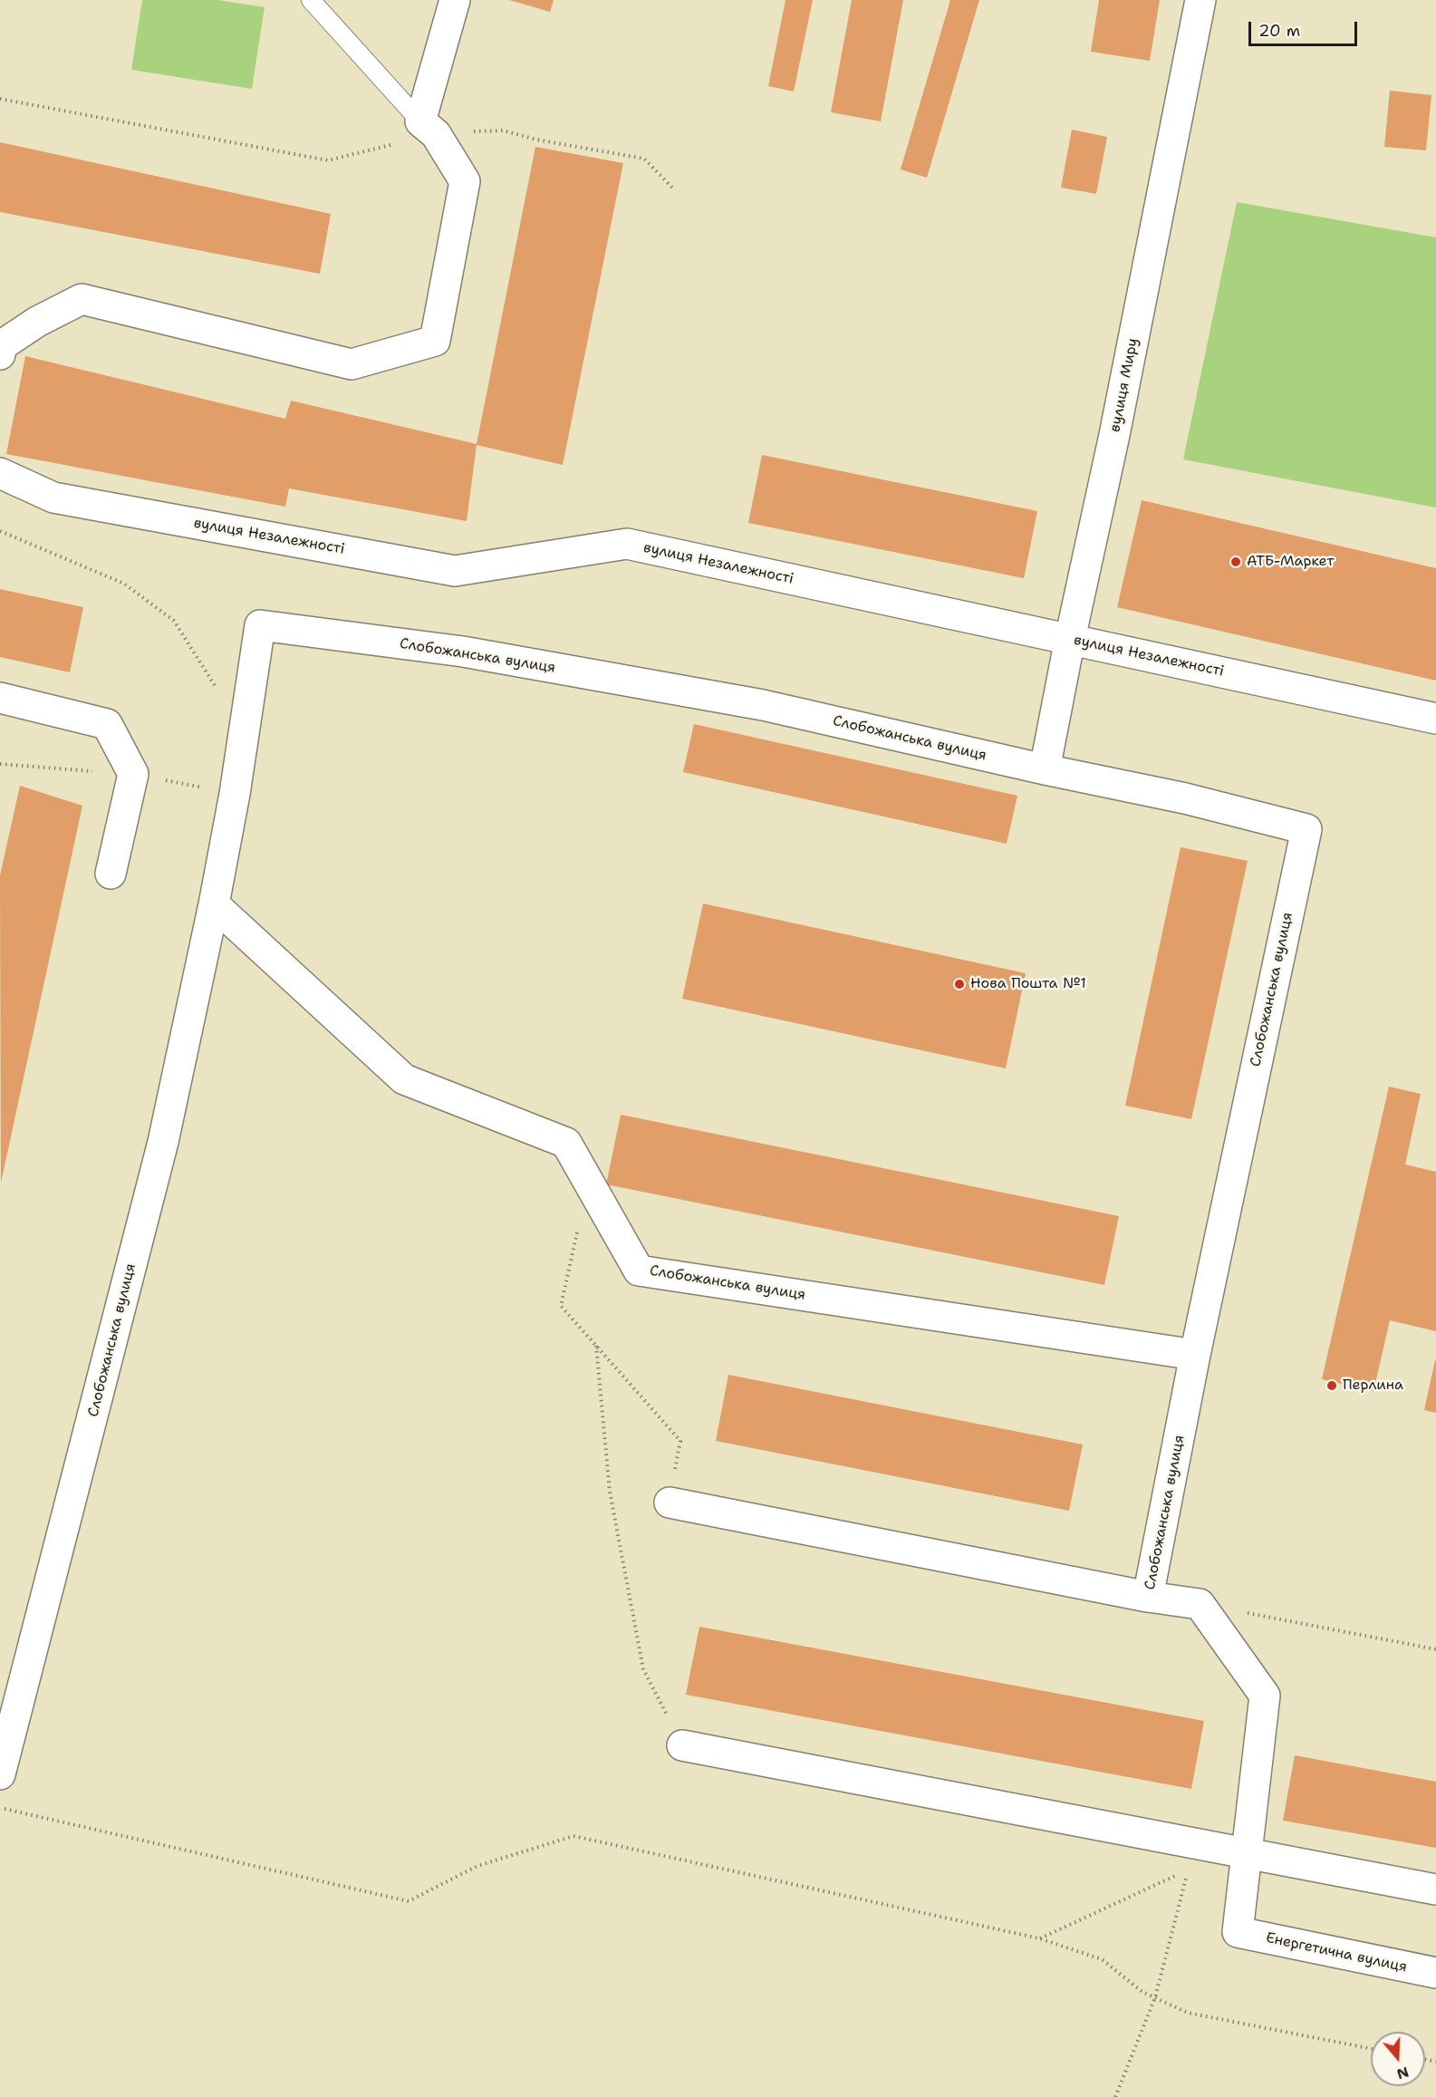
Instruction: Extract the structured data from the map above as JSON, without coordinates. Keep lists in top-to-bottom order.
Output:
{
  "streets": {
    "street": [
      "вулиця Миру",
      "вулиця Незалежності",
      "Слобожанська вулиця",
      "Енергетична вулиця"
    ]
  },
  "crossings": [
    ["вулиця Миру", "вулиця Незалежності"],
    ["вулиця Миру", "Слобожанська вулиця"],
    ["Слобожанська вулиця", "Енергетична вулиця"]
  ],
  "places": ["АТБ-Маркет", "Нова Пошта №1", "Перлина"],
  "scale_bar": "20 m",
  "north": "bottom"
}
